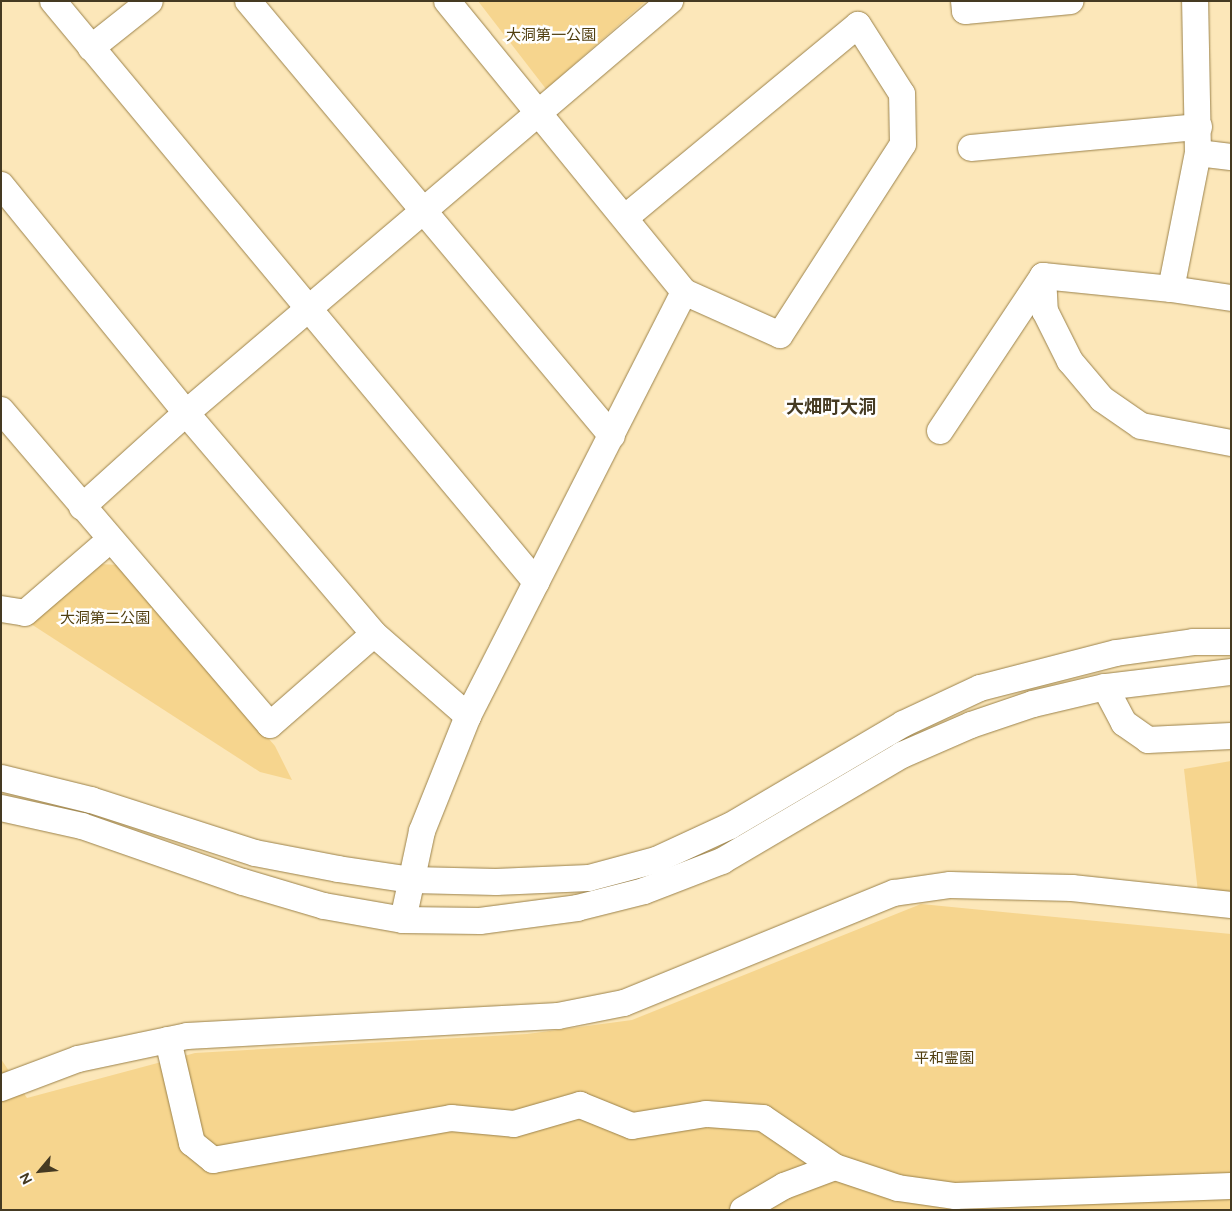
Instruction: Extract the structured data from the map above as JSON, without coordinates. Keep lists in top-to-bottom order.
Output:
{
  "districts": ["大畑町大洞"],
  "parks": ["大洞第一公園", "大洞第二公園", "平和霊園"],
  "north": "bottom left"
}
